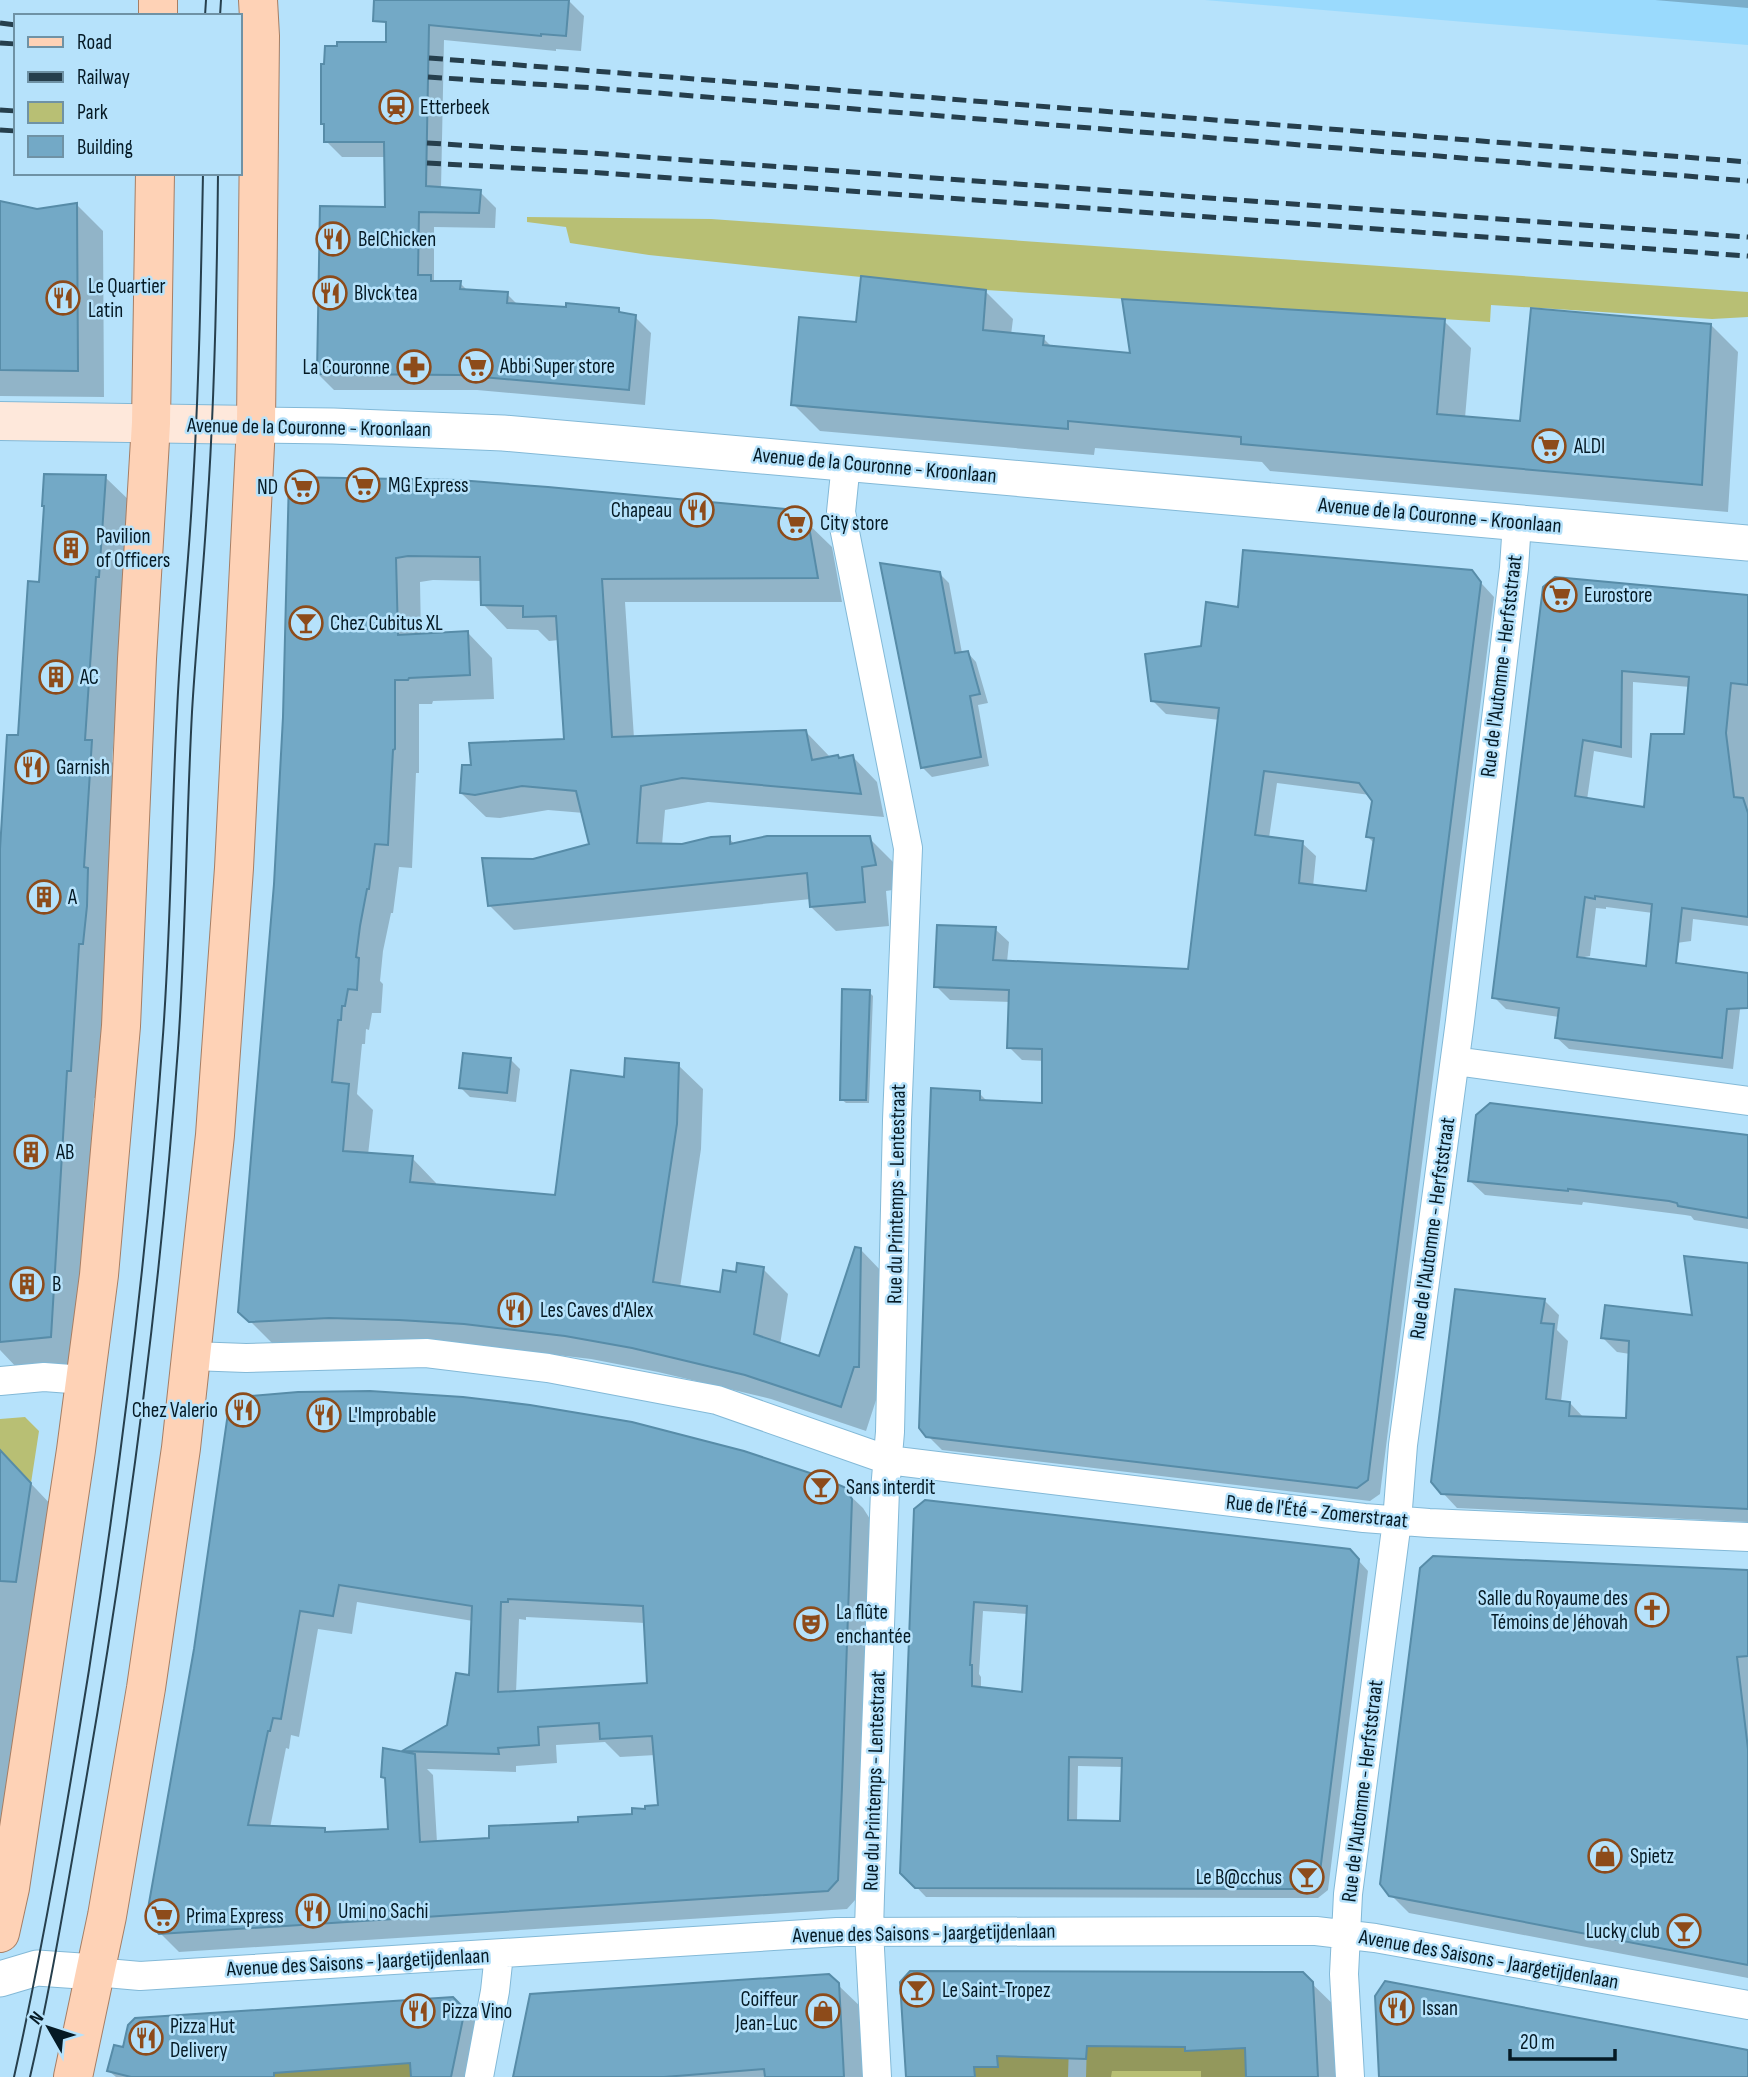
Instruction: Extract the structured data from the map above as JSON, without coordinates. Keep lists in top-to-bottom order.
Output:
{
  "streets": {
    "main road": ["Avenue de la Couronne - Kroonlaan"],
    "street": [
      "Rue de l'Automne - Herfststraat",
      "Rue du Printemps - Lentestraat",
      "Rue de l'Été - Zomerstraat",
      "Avenue des Saisons - Jaargetijdenlaan"
    ]
  },
  "crossings": [
    ["Avenue de la Couronne - Kroonlaan", "Rue de l'Automne - Herfststraat"],
    ["Avenue de la Couronne - Kroonlaan", "Rue du Printemps - Lentestraat"],
    ["Rue de l'Automne - Herfststraat", "Rue de l'Été - Zomerstraat"],
    ["Rue de l'Automne - Herfststraat", "Avenue des Saisons - Jaargetijdenlaan"],
    ["Rue du Printemps - Lentestraat", "Rue de l'Été - Zomerstraat"],
    ["Rue du Printemps - Lentestraat", "Avenue des Saisons - Jaargetijdenlaan"]
  ],
  "places": {
    "station": ["Etterbeek"],
    "restaurant": [
      "BelChicken",
      "Blvck tea",
      "Le Quartier Latin",
      "Chapeau",
      "Garnish",
      "Les Caves d'Alex",
      "Chez Valerio",
      "L'Improbable",
      "Umi no Sachi",
      "Issan",
      "Pizza Vino",
      "Pizza Hut Delivery"
    ],
    "supermarket": [
      "Abbi Super store",
      "ALDI",
      "MG Express",
      "ND",
      "City store",
      "Eurostore",
      "Prima Express"
    ],
    "pharmacy": ["La Couronne"],
    "building": [
      "Pavilion of Officers",
      "AC",
      "A",
      "AB",
      "B"
    ],
    "bar": [
      "Chez Cubitus XL",
      "Sans interdit",
      "Le B@cchus",
      "Lucky club",
      "Le Saint-Tropez"
    ],
    "church": ["Salle du Royaume des Témoins de Jéhovah"],
    "theatre": ["La flûte enchantée"],
    "shop": ["Spietz", "Coiffeur Jean-Luc"]
  },
  "legend": [
    "Road",
    "Railway",
    "Park",
    "Building"
  ],
  "scale_bar": "20 m",
  "north": "top left"
}
